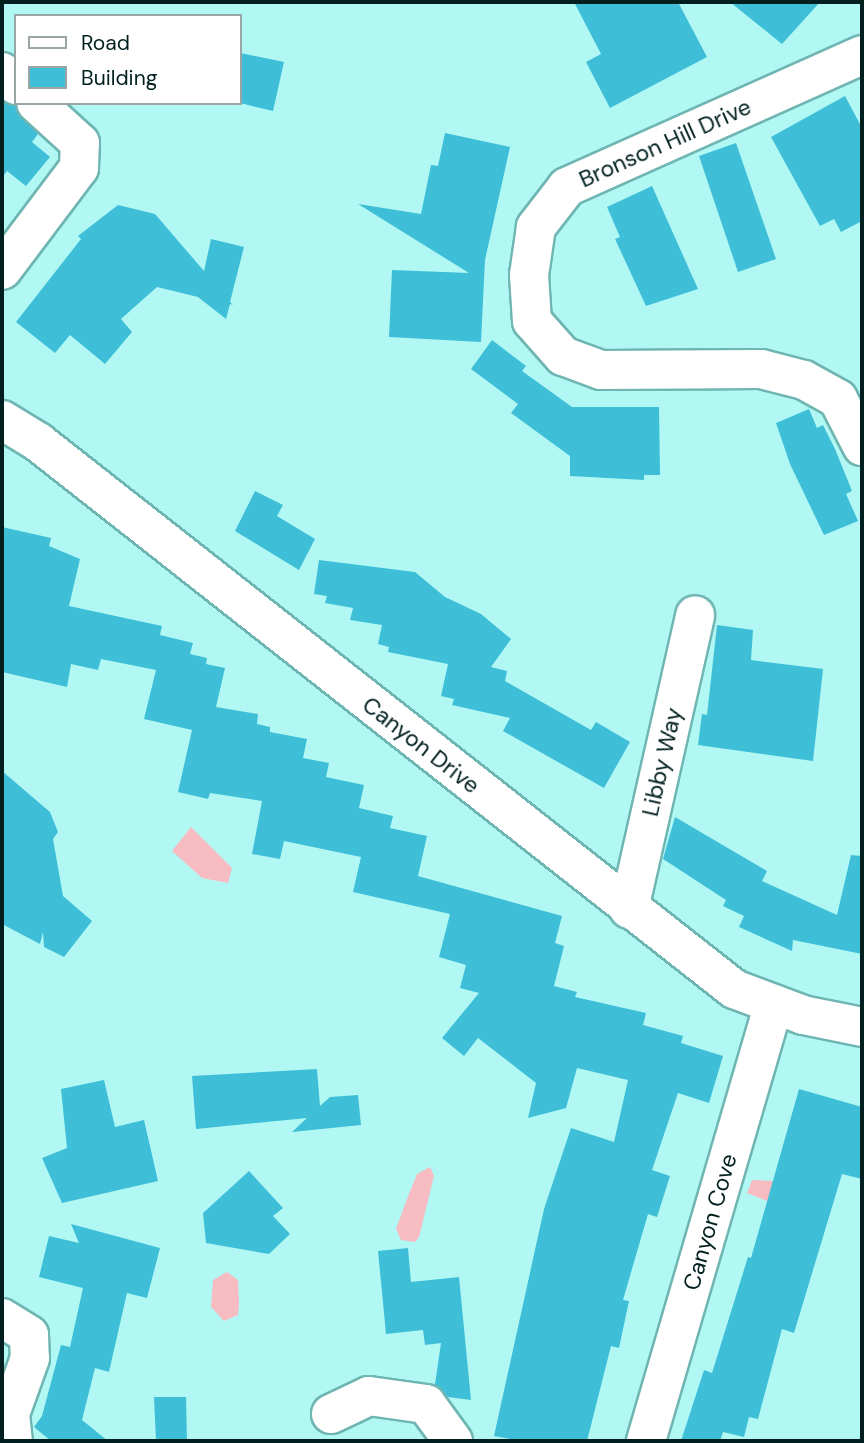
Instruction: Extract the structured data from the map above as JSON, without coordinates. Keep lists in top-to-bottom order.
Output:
{
  "streets": {
    "street": [
      "Bronson Hill Drive",
      "Canyon Drive",
      "Libby Way",
      "Canyon Cove"
    ]
  },
  "crossings": [
    ["Canyon Drive", "Libby Way"],
    ["Canyon Drive", "Canyon Cove"]
  ],
  "legend": ["Road", "Building"]
}
